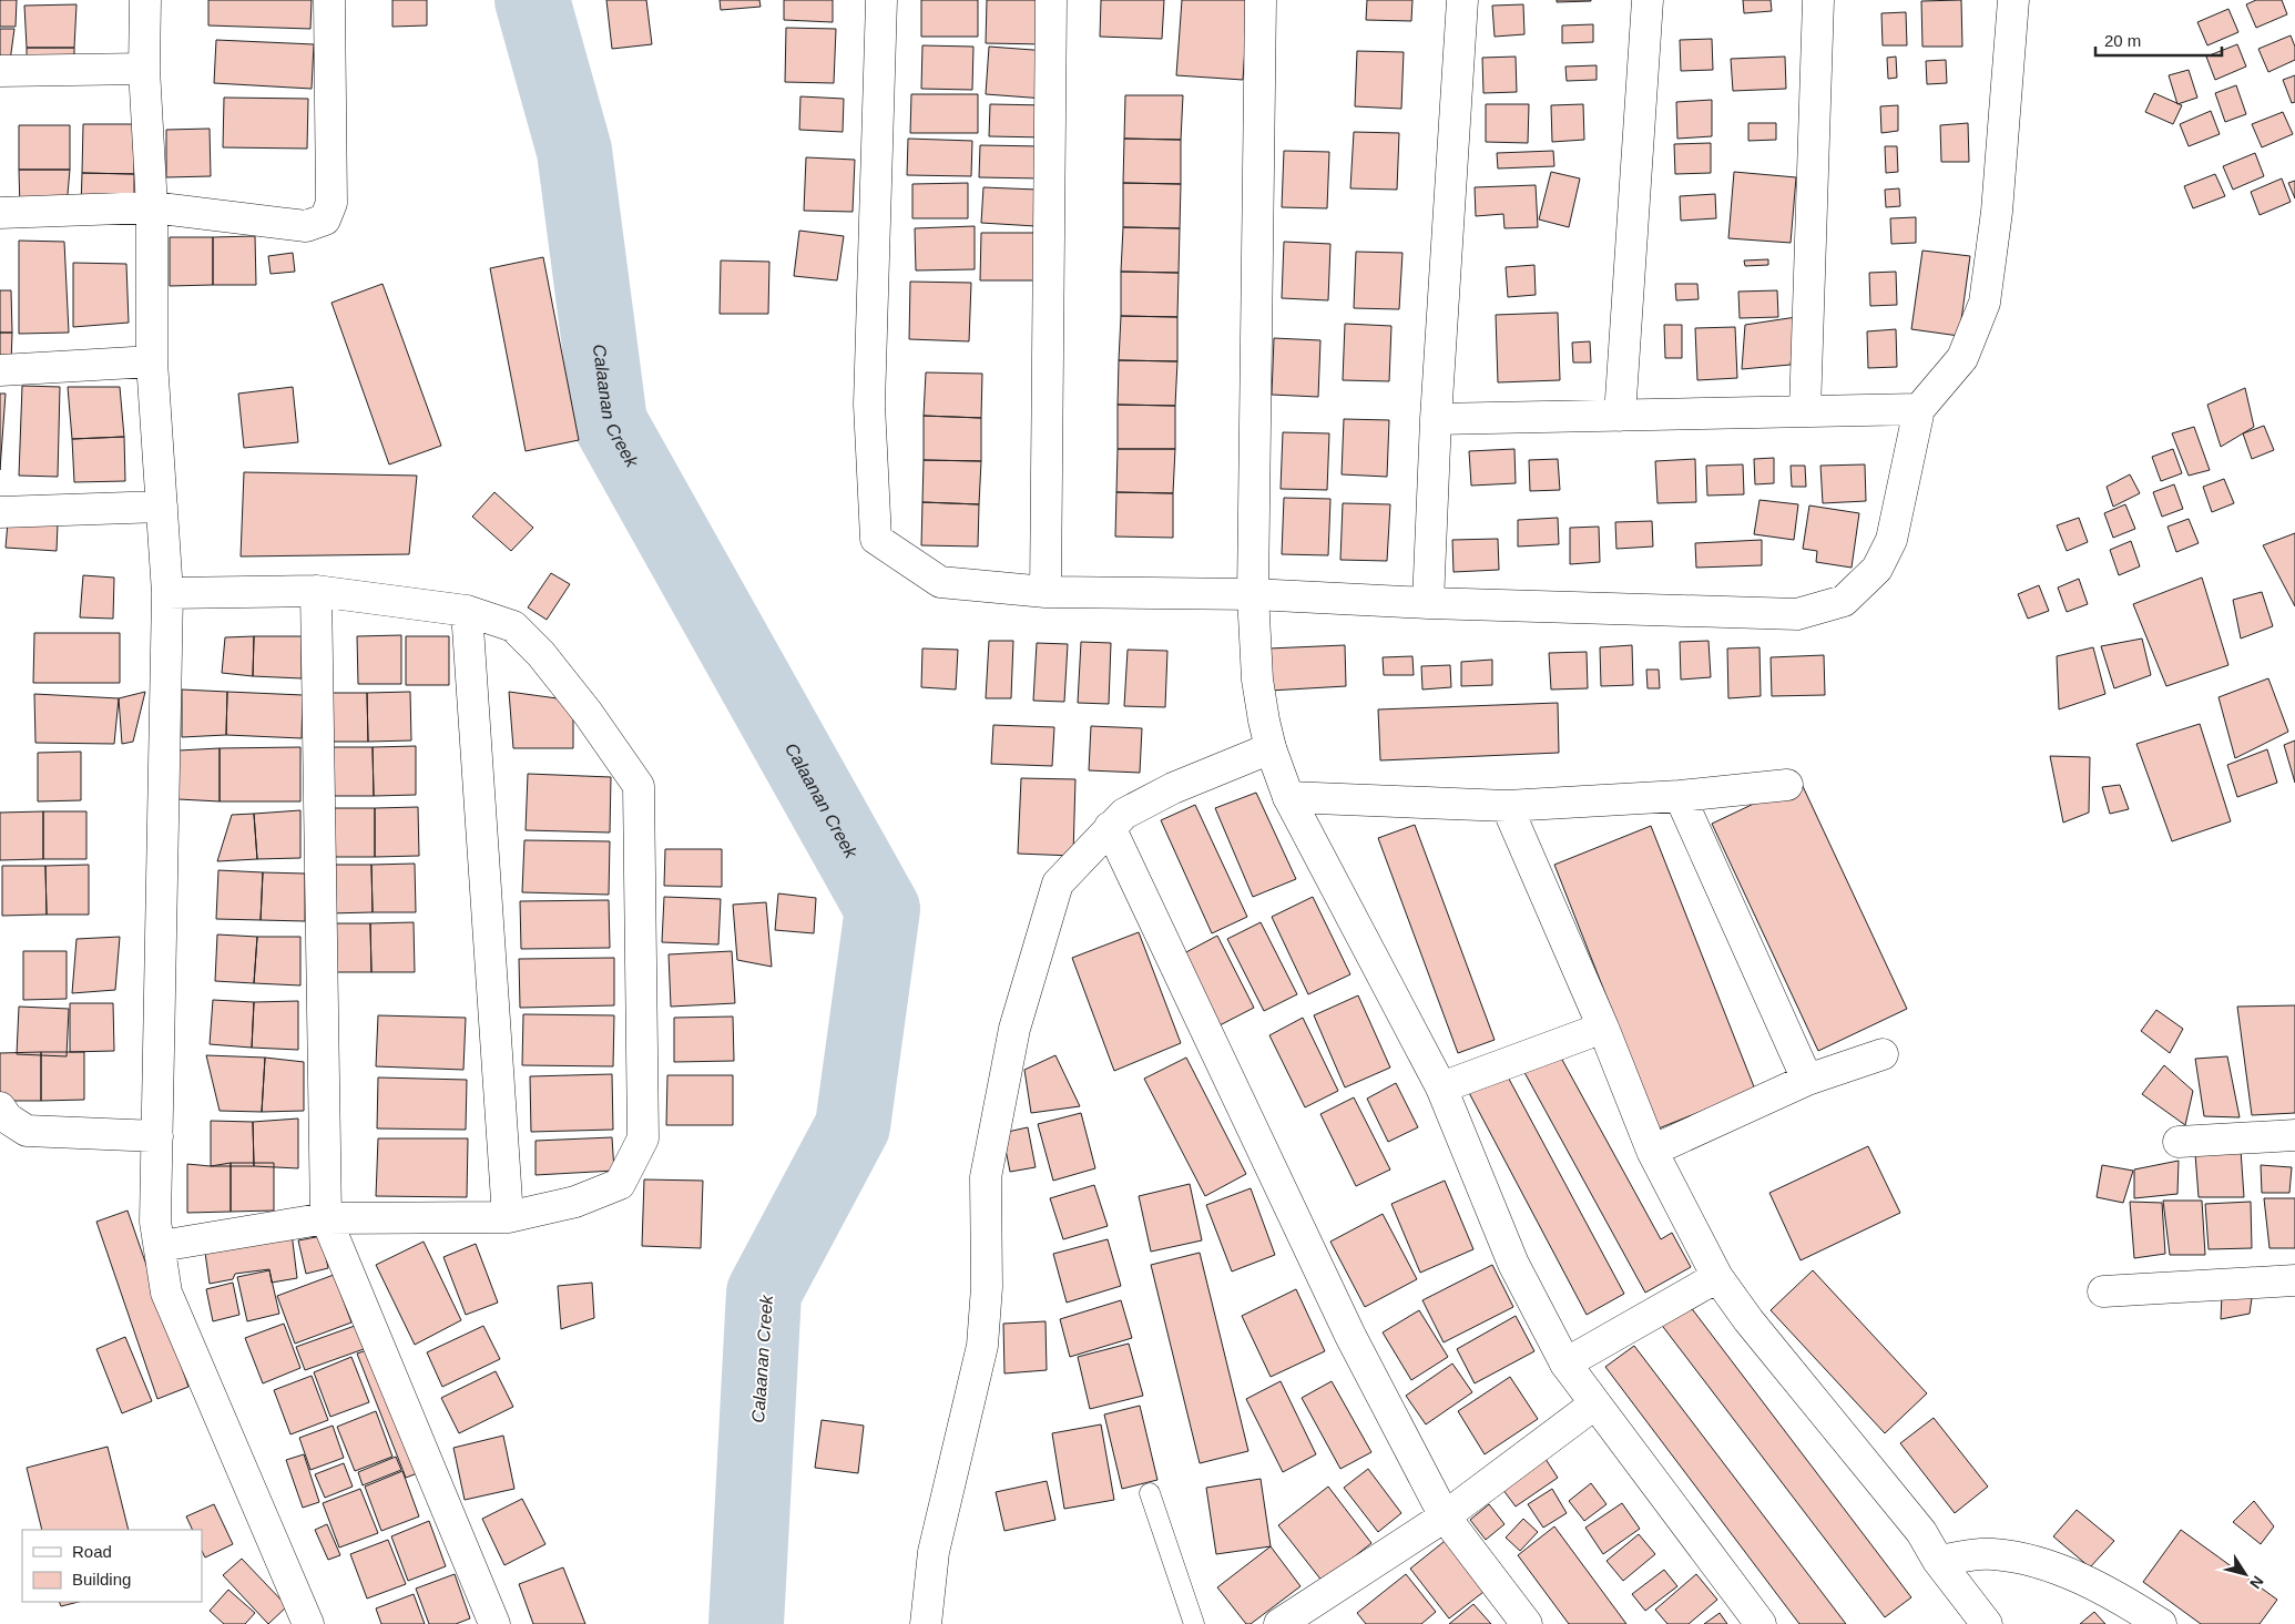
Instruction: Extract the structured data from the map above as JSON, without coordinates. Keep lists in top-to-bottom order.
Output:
{
  "water": ["Calaanan Creek"],
  "legend": ["Road", "Building"],
  "scale_bar": "20 m",
  "north": "bottom right"
}
